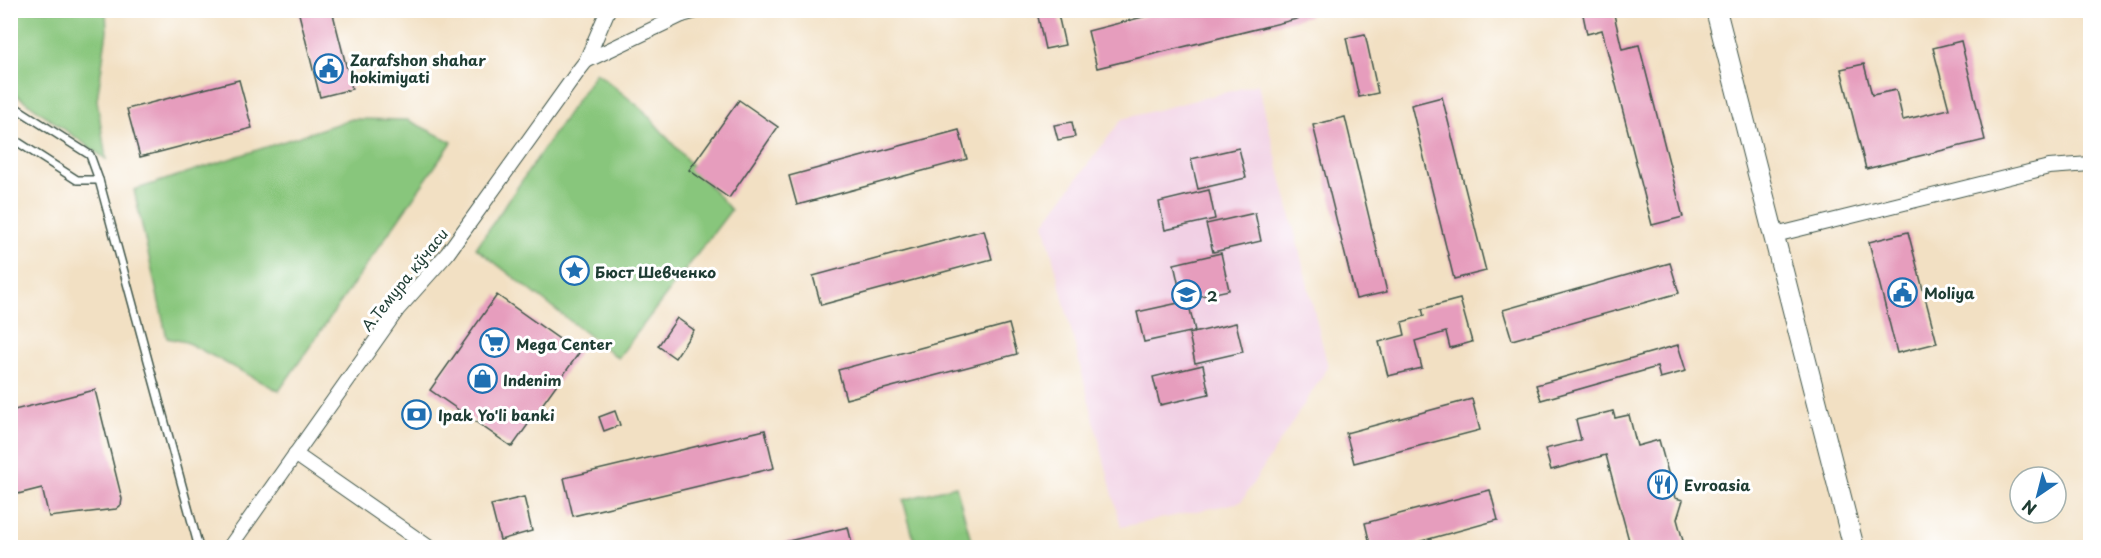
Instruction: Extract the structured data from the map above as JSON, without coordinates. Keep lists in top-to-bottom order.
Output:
{
  "streets": {
    "street": ["А.Темура кўчаси"]
  },
  "places": {
    "public building": ["Zarafshon shahar hokimiyati", "Moliya"],
    "place": ["Бюст Шевченко"],
    "school or university": ["2"],
    "supermarket": ["Mega Center"],
    "shop": ["Indenim"],
    "bank": ["Ipak Yo'li banki"],
    "restaurant": ["Evroasia"]
  },
  "north": "bottom left"
}
